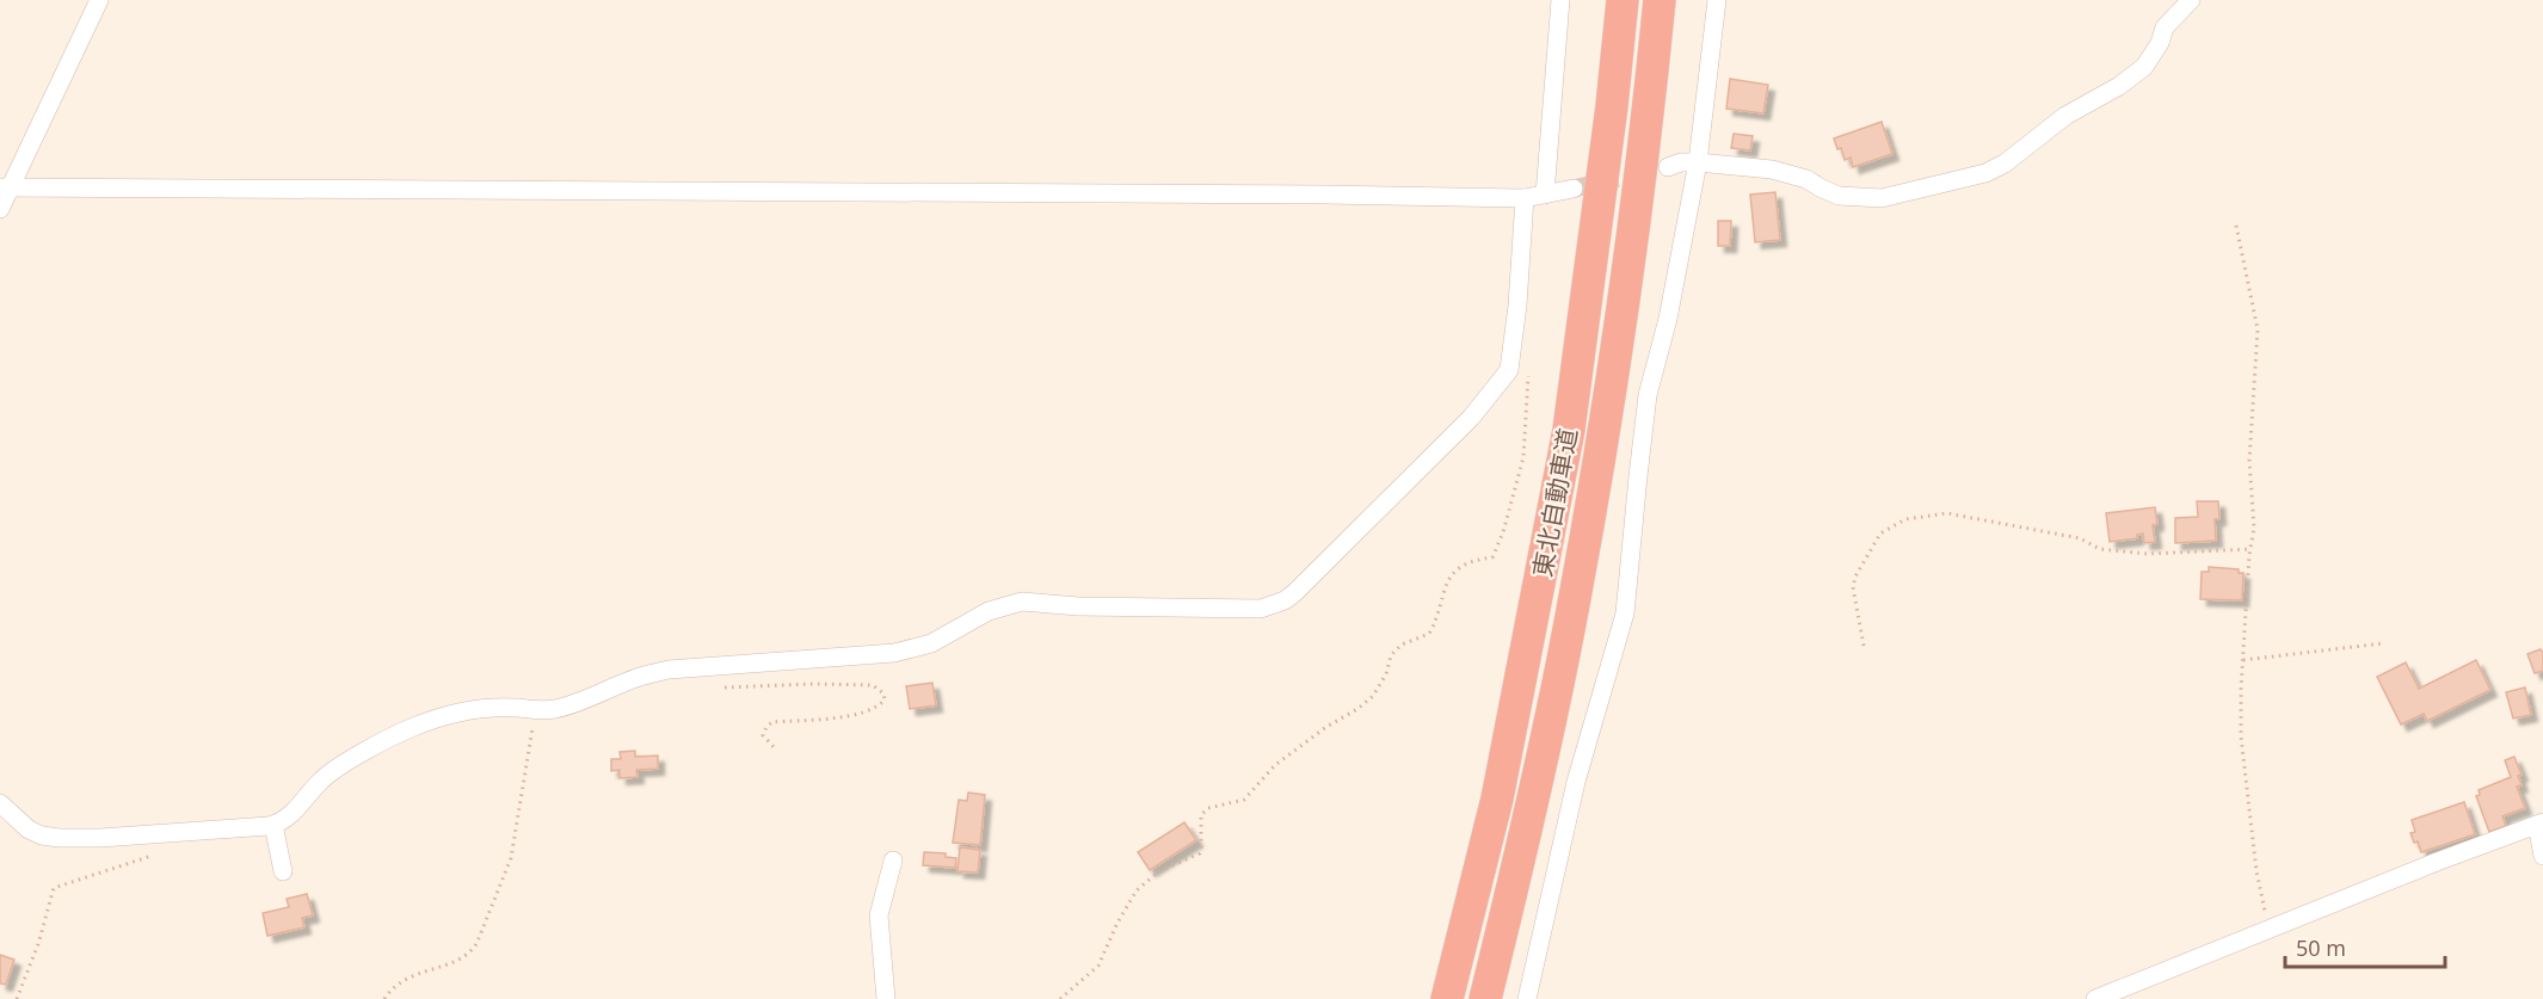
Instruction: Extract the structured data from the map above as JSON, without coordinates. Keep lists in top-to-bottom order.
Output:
{
  "streets": {
    "highway": ["東北自動車道"]
  },
  "scale_bar": "50 m"
}
